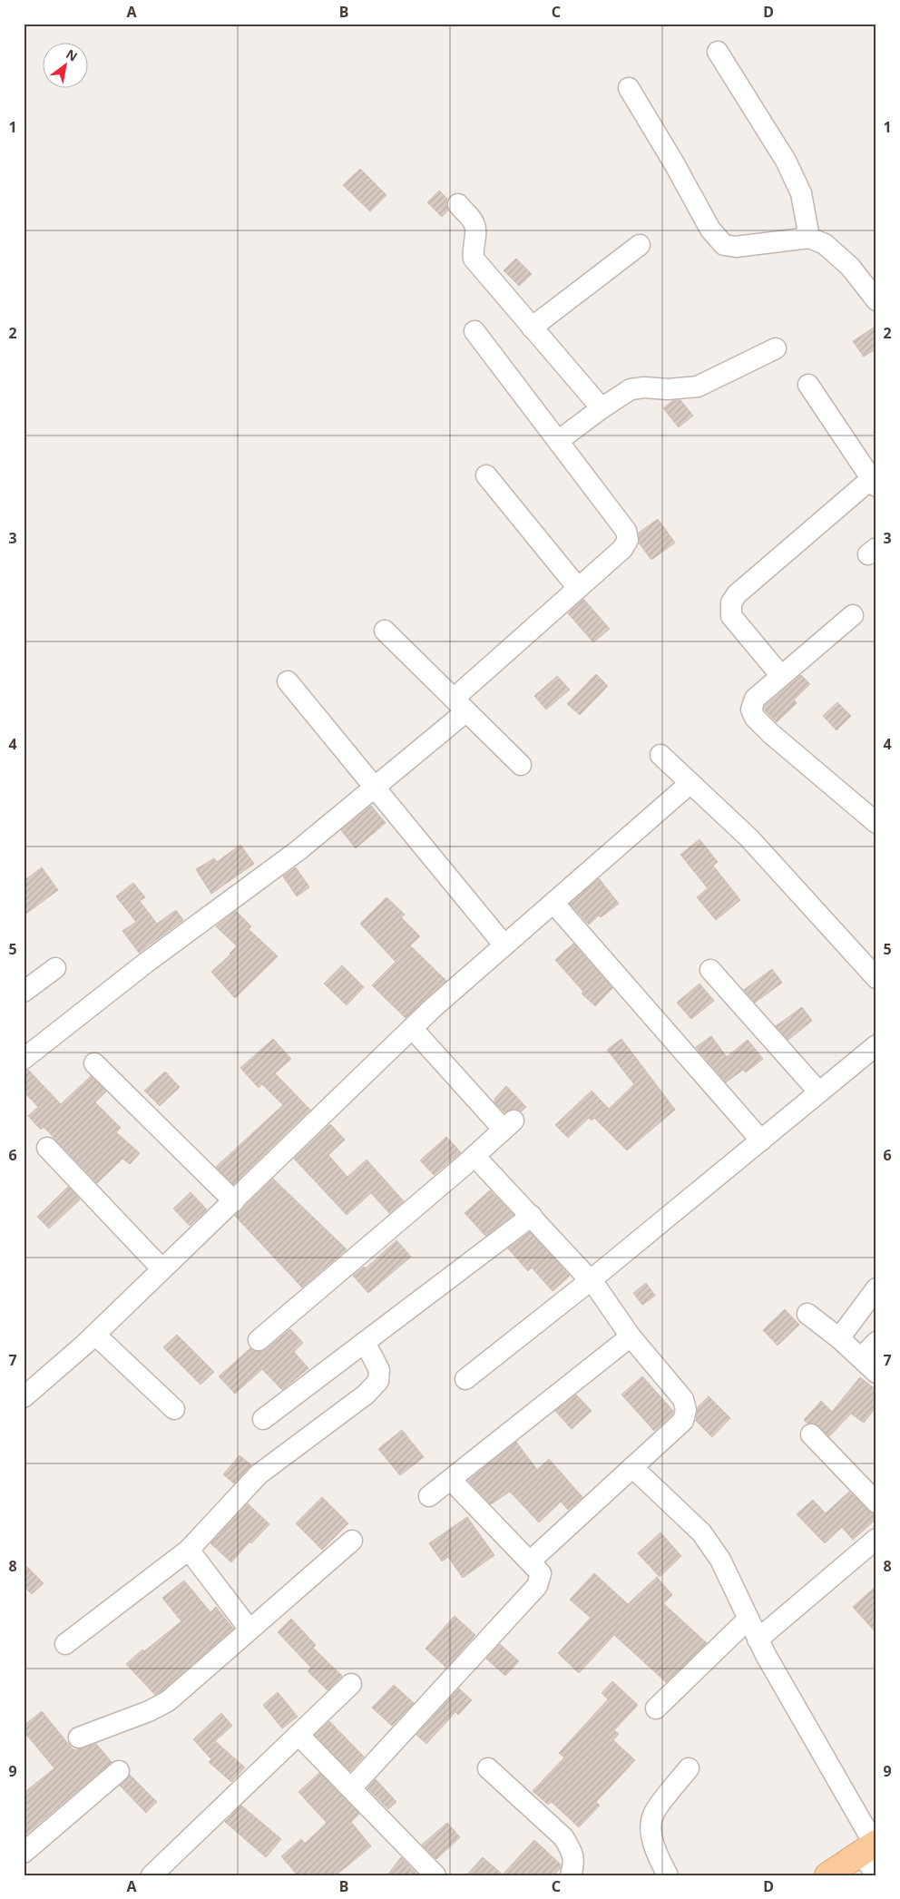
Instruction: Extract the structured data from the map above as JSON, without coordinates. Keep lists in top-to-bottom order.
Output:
{
  "north": "top right",
  "grid": {
    "columns": [
      "A",
      "B",
      "C",
      "D"
    ],
    "rows": [
      "1",
      "2",
      "3",
      "4",
      "5",
      "6",
      "7",
      "8",
      "9"
    ]
  }
}
